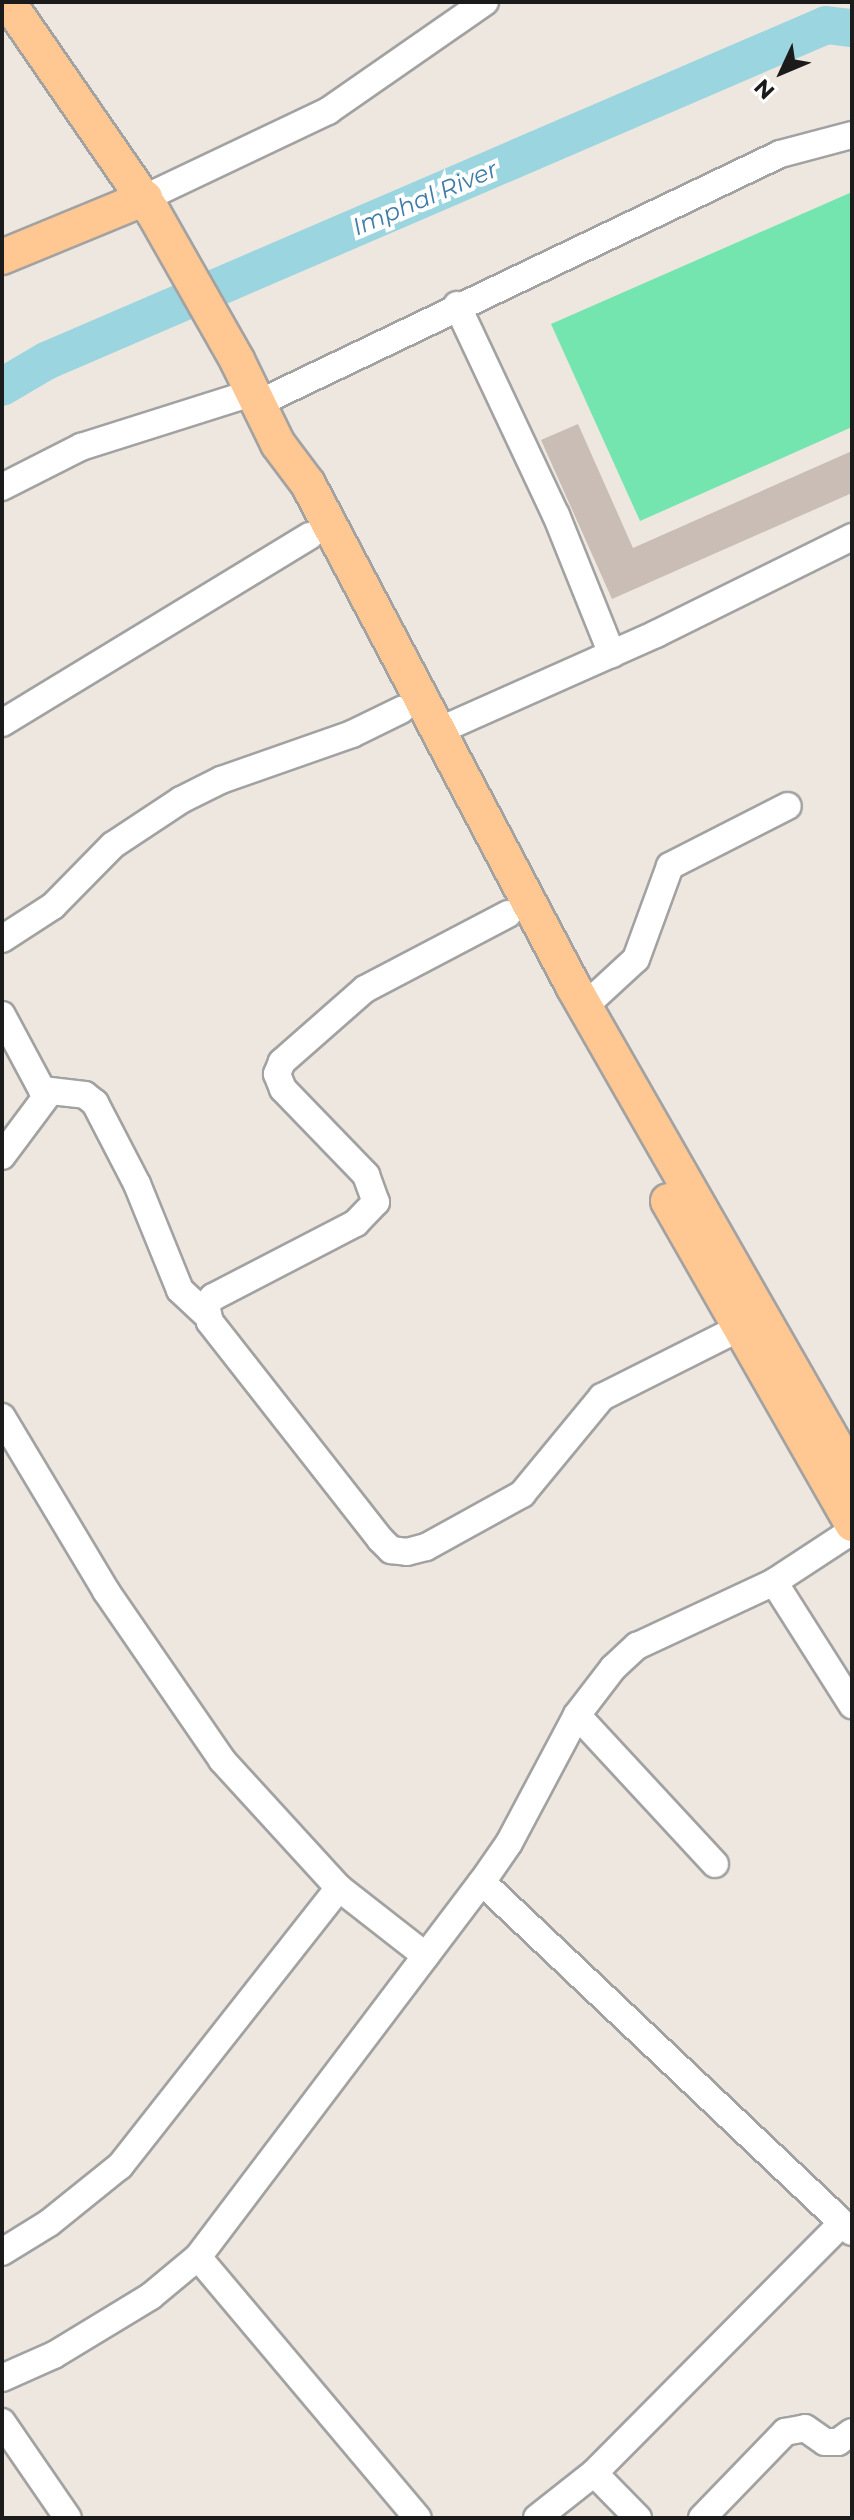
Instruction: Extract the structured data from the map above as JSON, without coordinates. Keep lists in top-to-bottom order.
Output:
{
  "water": ["Imphal River"],
  "north": "bottom left"
}
